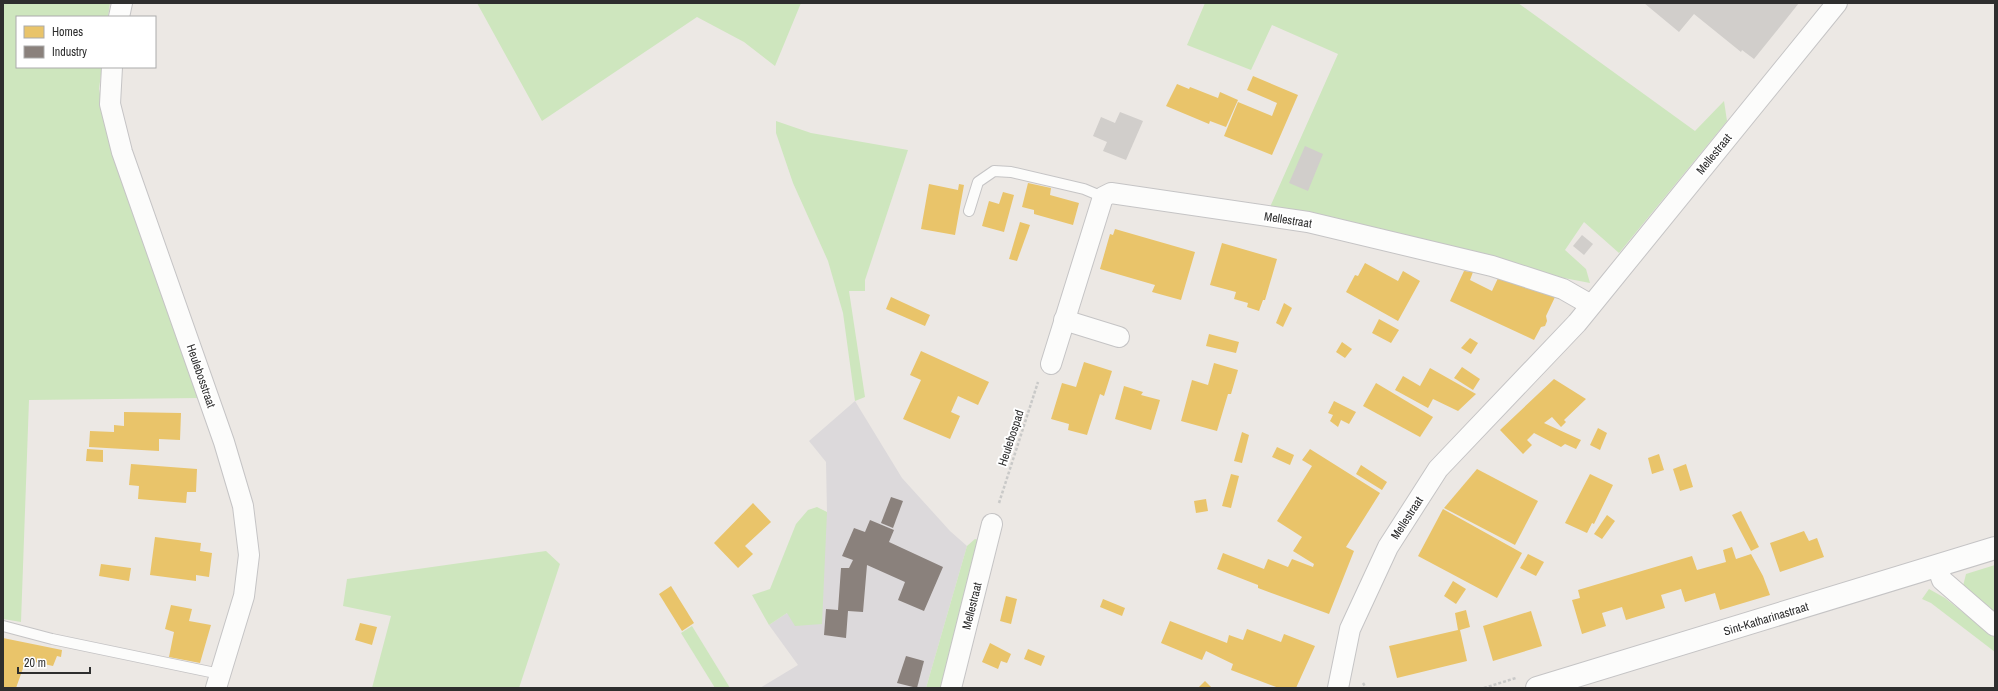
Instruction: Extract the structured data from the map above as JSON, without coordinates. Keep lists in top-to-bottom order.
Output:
{
  "streets": {
    "street": ["Mellestraat", "Heulebosstraat", "Sint-Katharinastraat"],
    "path": ["Heulebospad"]
  },
  "crossings": [
    ["Mellestraat", "Heulebospad"]
  ],
  "legend": ["Homes", "Industry"],
  "scale_bar": "20 m"
}
